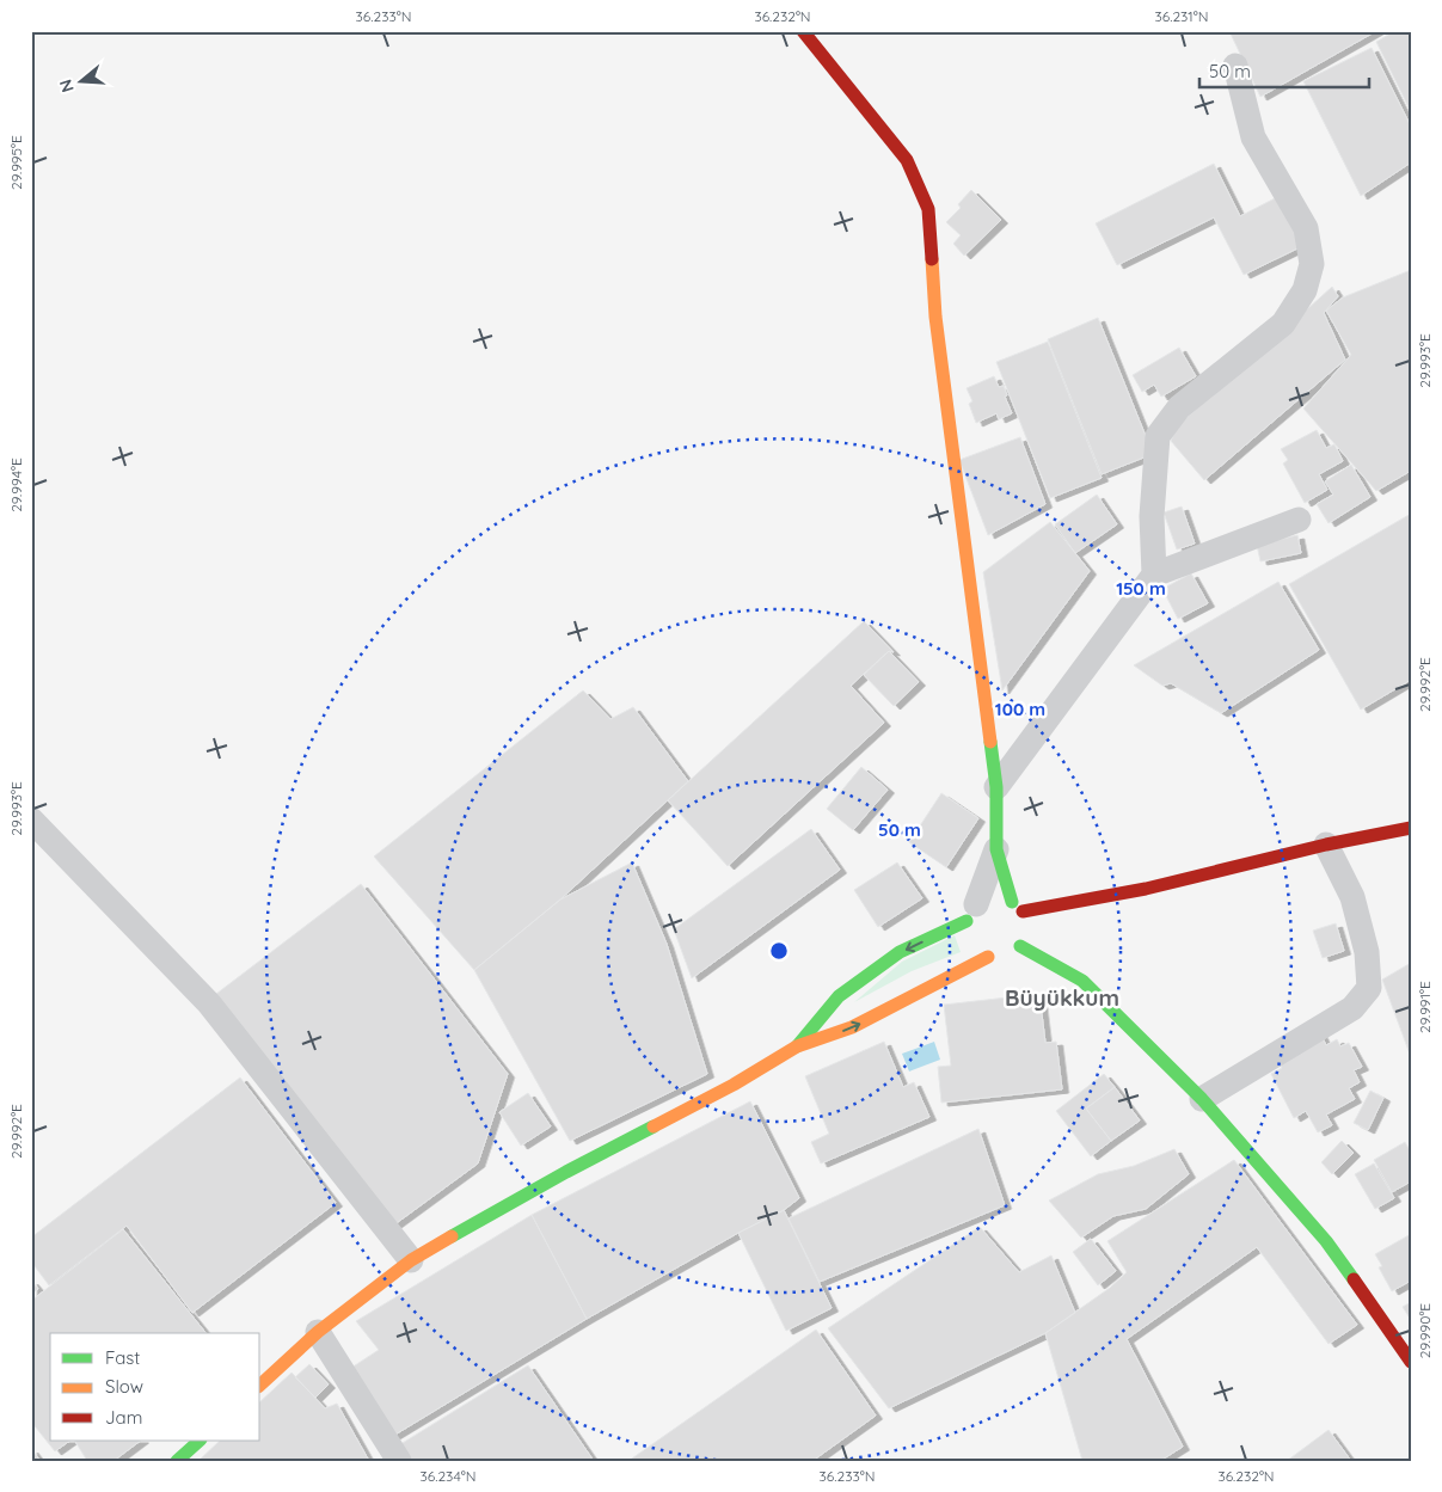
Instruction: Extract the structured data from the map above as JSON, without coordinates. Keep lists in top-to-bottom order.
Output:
{
  "districts": ["Büyükkum"],
  "legend": ["Fast", "Slow", "Jam"],
  "scale_bar": "50 m",
  "north": "left",
  "coordinates": [
    "36.233°N",
    "36.232°N",
    "36.231°N",
    "29.995°E",
    "29.993°E",
    "29.994°E",
    "29.992°E",
    "29.991°E",
    "29.990°E",
    "36.234°N"
  ],
  "rings": ["150 m", "100 m", "50 m"]
}
